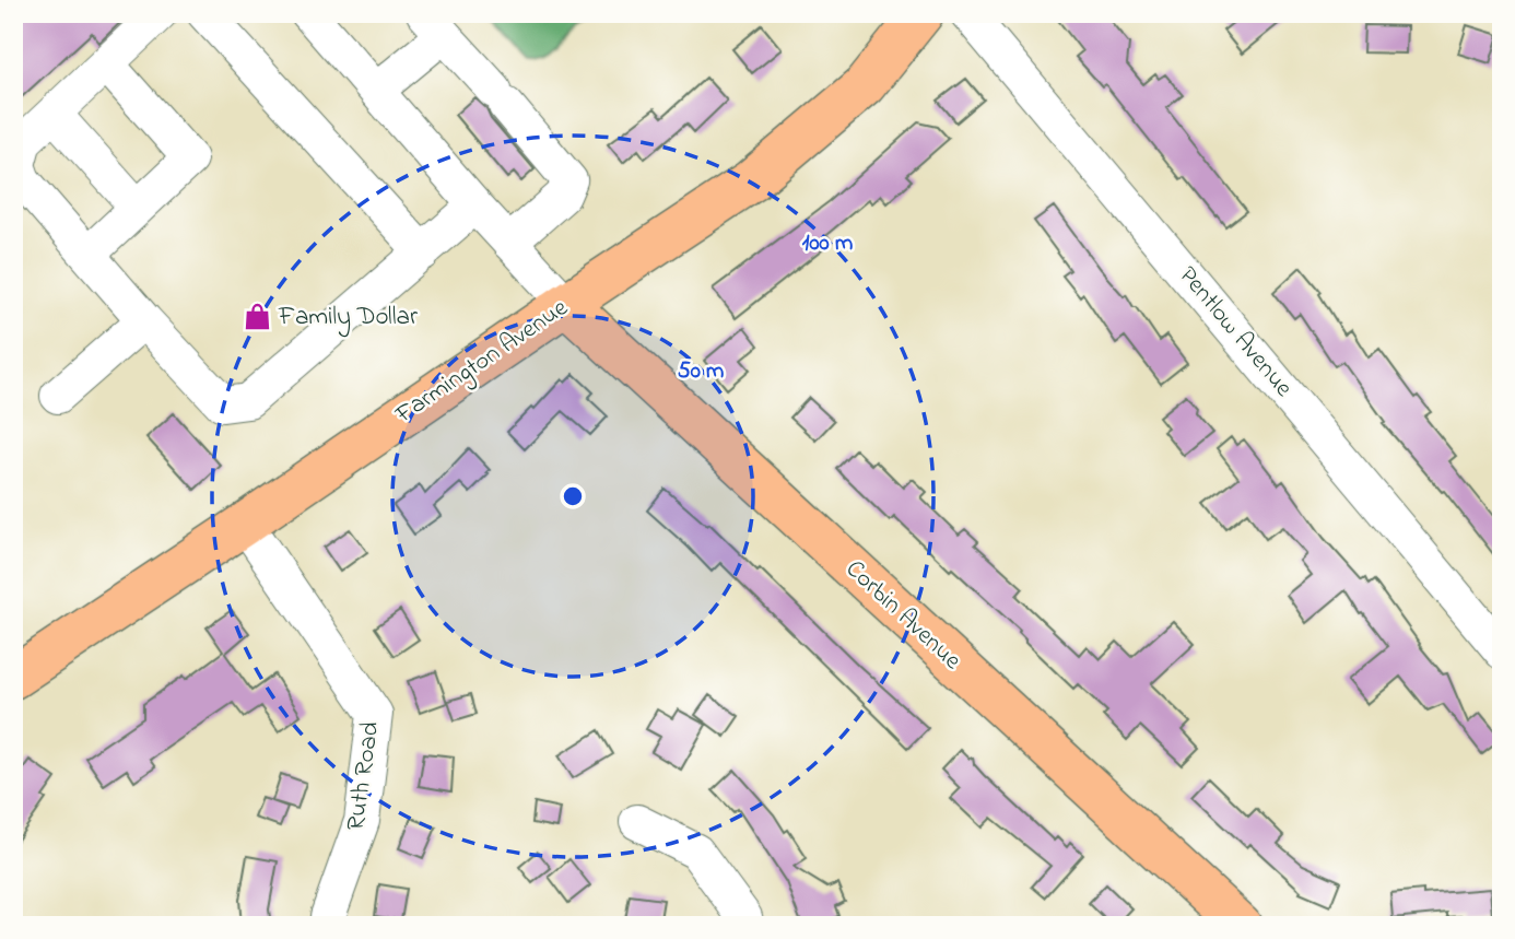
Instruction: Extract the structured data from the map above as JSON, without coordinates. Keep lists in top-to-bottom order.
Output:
{
  "streets": {
    "main road": ["Farmington Avenue", "Corbin Avenue"],
    "street": ["Pentlow Avenue", "Ruth Road"]
  },
  "crossings": [
    ["Farmington Avenue", "Corbin Avenue"],
    ["Farmington Avenue", "Ruth Road"]
  ],
  "places": {
    "shop": ["Family Dollar"]
  },
  "rings": ["100 m", "50 m"]
}
